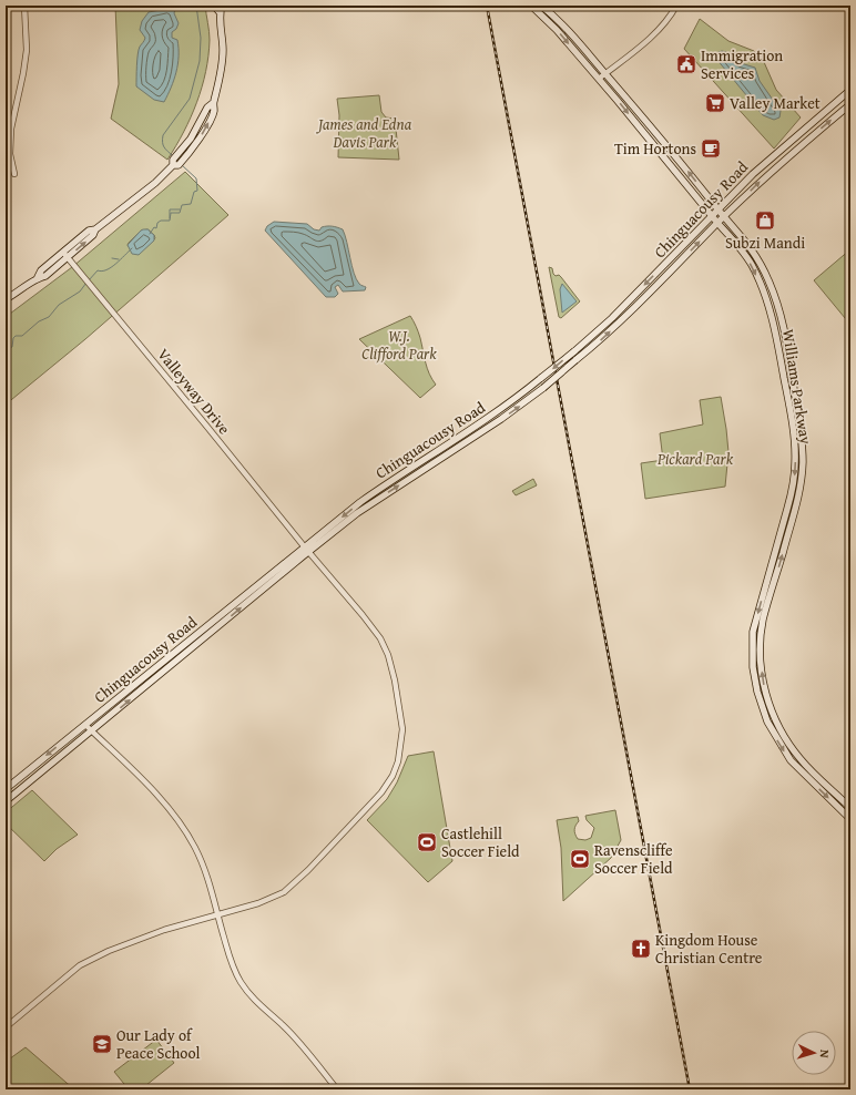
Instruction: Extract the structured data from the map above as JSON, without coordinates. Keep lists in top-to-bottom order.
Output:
{
  "streets": {
    "main road": ["Chinguacousy Road", "Williams Parkway"],
    "street": ["Valleyway Drive"]
  },
  "crossings": [
    ["Chinguacousy Road", "Williams Parkway"],
    ["Chinguacousy Road", "Valleyway Drive"]
  ],
  "parks": ["James and Edna Davis Park", "W.J. Clifford Park", "Pickard Park"],
  "places": {
    "public building": ["Immigration Services"],
    "supermarket": ["Valley Market"],
    "cafe": ["Tim Hortons"],
    "shop": ["Subzi Mandi"],
    "sports": ["Castlehill Soccer Field", "Ravenscliffe Soccer Field"],
    "church": ["Kingdom House Christian Centre"],
    "school or university": ["Our Lady of Peace School"]
  },
  "north": "right"
}
